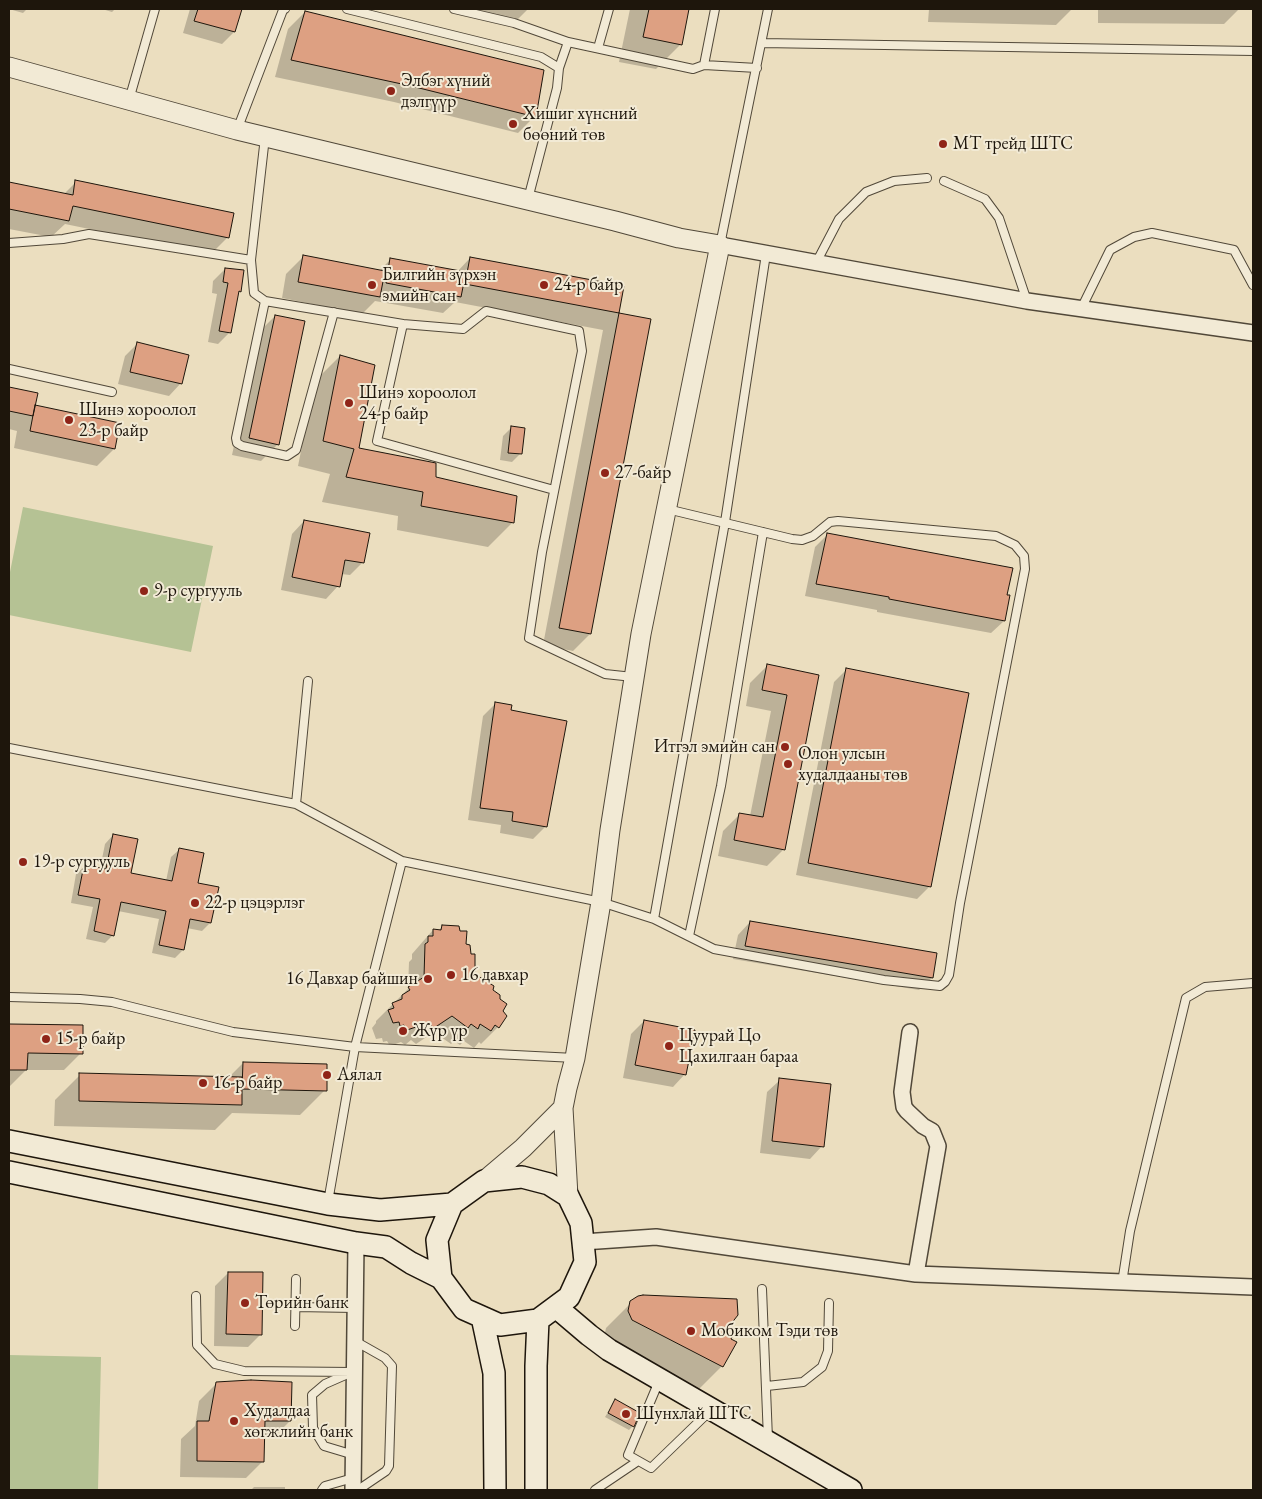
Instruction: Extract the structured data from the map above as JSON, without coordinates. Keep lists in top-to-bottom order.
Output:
{
  "places": [
    "Элбэг хүний дэлгүүр",
    "Хишиг хүнсний бөөний төв",
    "МТ трейд ШТС",
    "Билгийн зүрхэн эмийн сан",
    "24-р байр",
    "Шинэ хороолол 24-р байр",
    "Шинэ хороолол 23-р байр",
    "27-байр",
    "9-р сургууль",
    "Итгэл эмийн сан",
    "Олон улсын худалдааны төв",
    "19-р сургууль",
    "22-р цэцэрлэг",
    "16 давхар",
    "16 Давхар байшин",
    "Жүр үр",
    "15-р байр",
    "Цуурай Цо Цахилгаан бараа",
    "Аялал",
    "16-р байр",
    "Төрийн банк",
    "Мобиком Тэди төв",
    "Шунхлай ШТС",
    "Худалдаа хөгжлийн банк"
  ]
}
